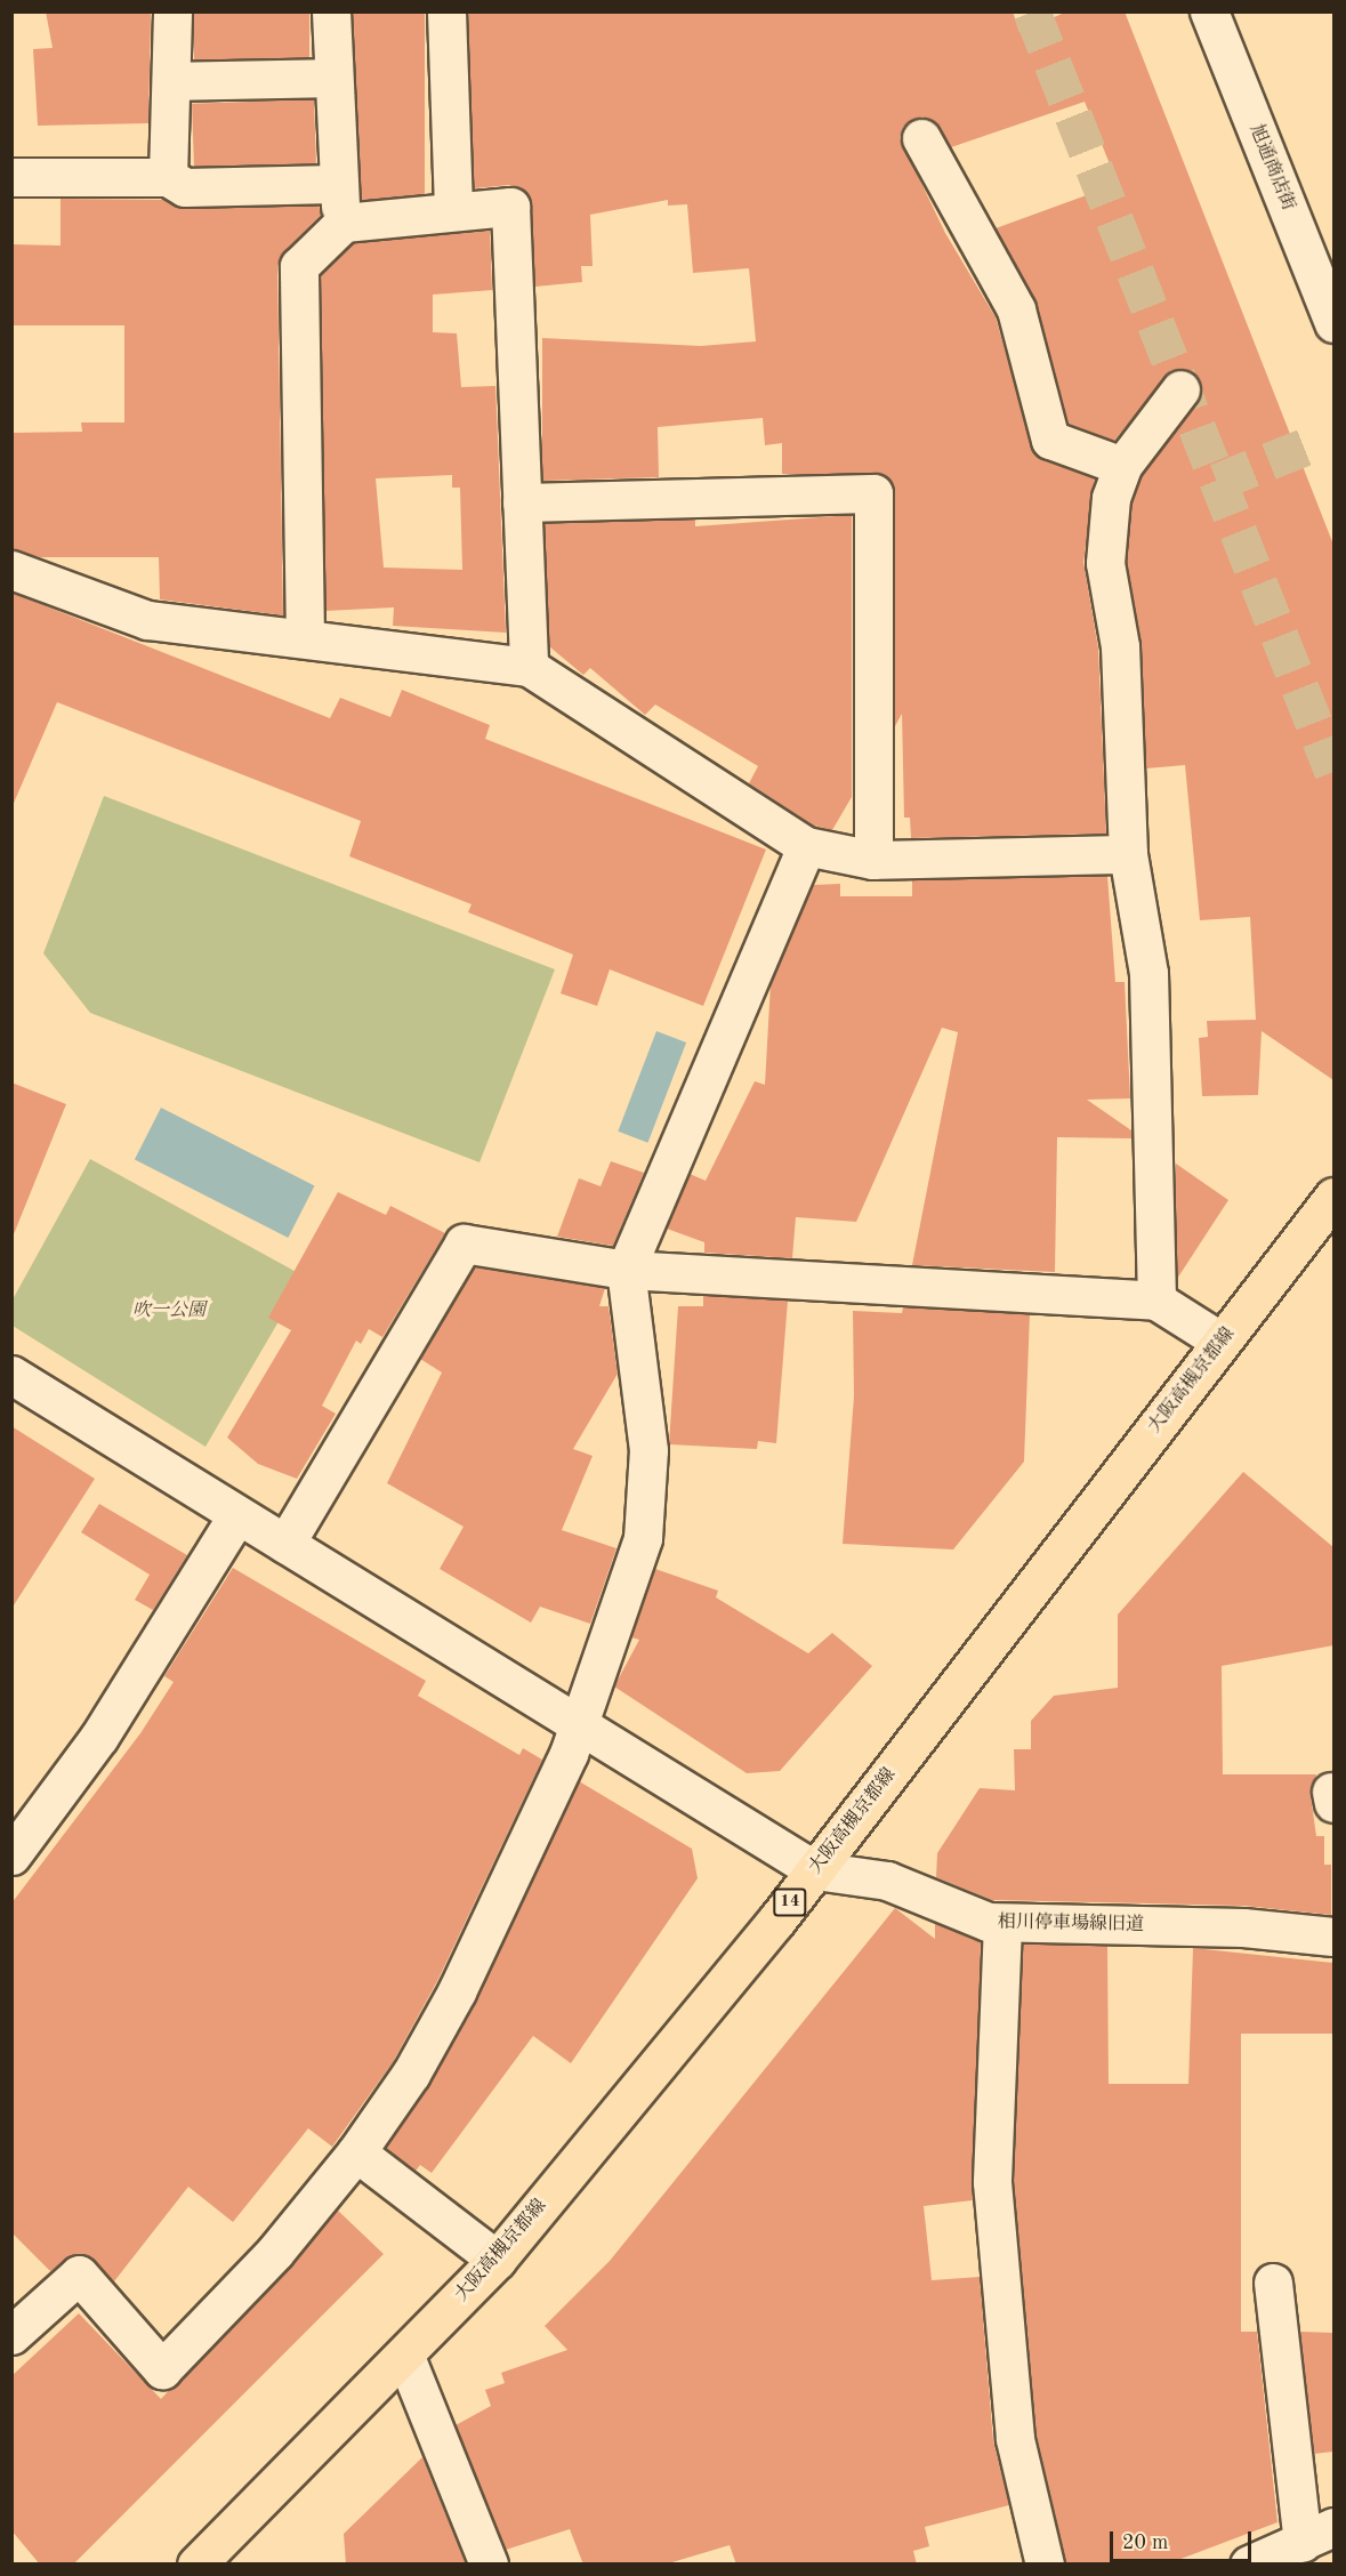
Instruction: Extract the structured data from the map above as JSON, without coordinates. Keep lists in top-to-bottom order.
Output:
{
  "streets": {
    "main road": ["大阪高槻京都線", "14"],
    "street": ["旭通商店街", "相川停車場線旧道"]
  },
  "crossings": [
    ["大阪高槻京都線", "相川停車場線旧道"]
  ],
  "parks": ["吹一公園"],
  "scale_bar": "20 m"
}
